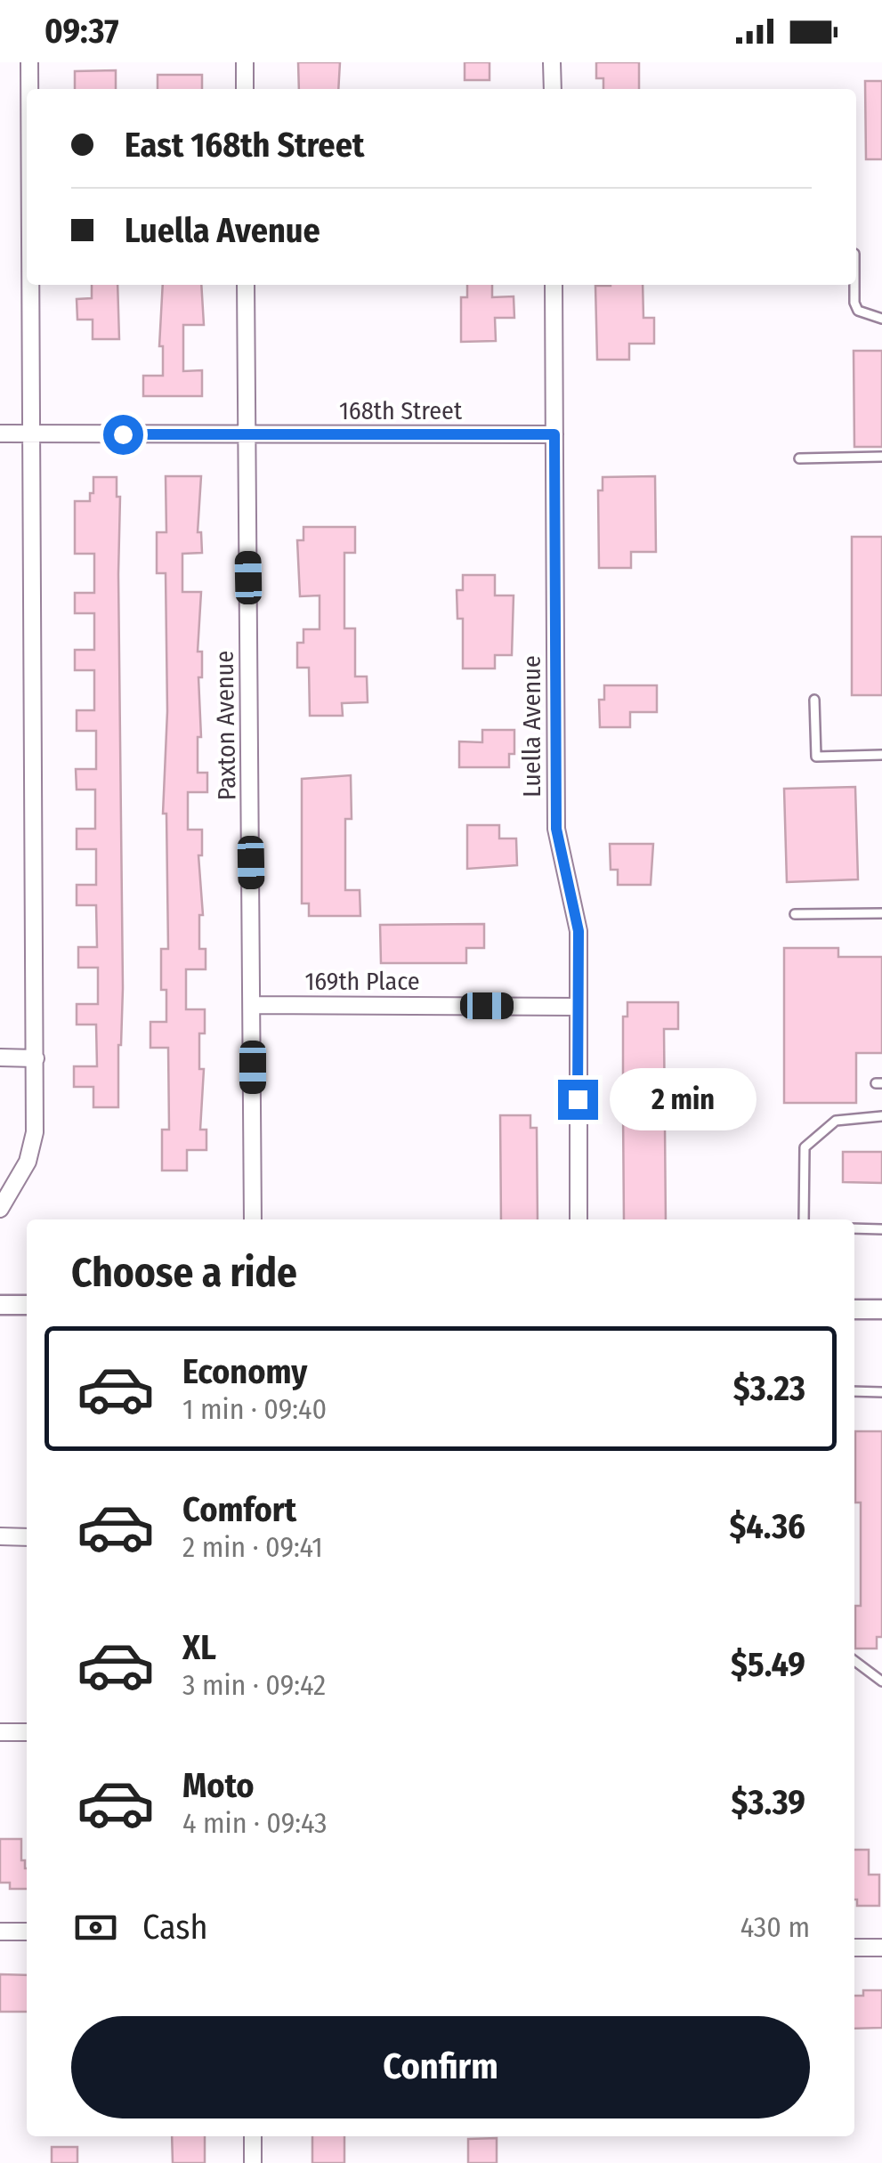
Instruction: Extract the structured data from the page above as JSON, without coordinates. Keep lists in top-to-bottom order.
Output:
{
  "streets": {
    "street": [
      "168th Street",
      "Paxton Avenue",
      "Luella Avenue",
      "169th Place"
    ]
  },
  "crossings": [
    ["168th Street", "Paxton Avenue"],
    ["168th Street", "Luella Avenue"],
    ["Paxton Avenue", "169th Place"],
    ["Luella Avenue", "169th Place"]
  ],
  "page": {
    "status": "09:37",
    "banner": ["East 168th Street", "Luella Avenue"],
    "bubble": "2 min",
    "heading": "Choose a ride",
    "list": [
      {
        "name": "Economy",
        "note": "1 min · 09:40",
        "value": "$3.23"
      },
      {
        "name": "Comfort",
        "note": "2 min · 09:41",
        "value": "$4.36"
      },
      {
        "name": "XL",
        "note": "3 min · 09:42",
        "value": "$5.49"
      },
      {
        "name": "Moto",
        "note": "4 min · 09:43",
        "value": "$3.39"
      }
    ],
    "pay": ["Cash", "430 m"],
    "buttons": "Confirm"
  }
}
